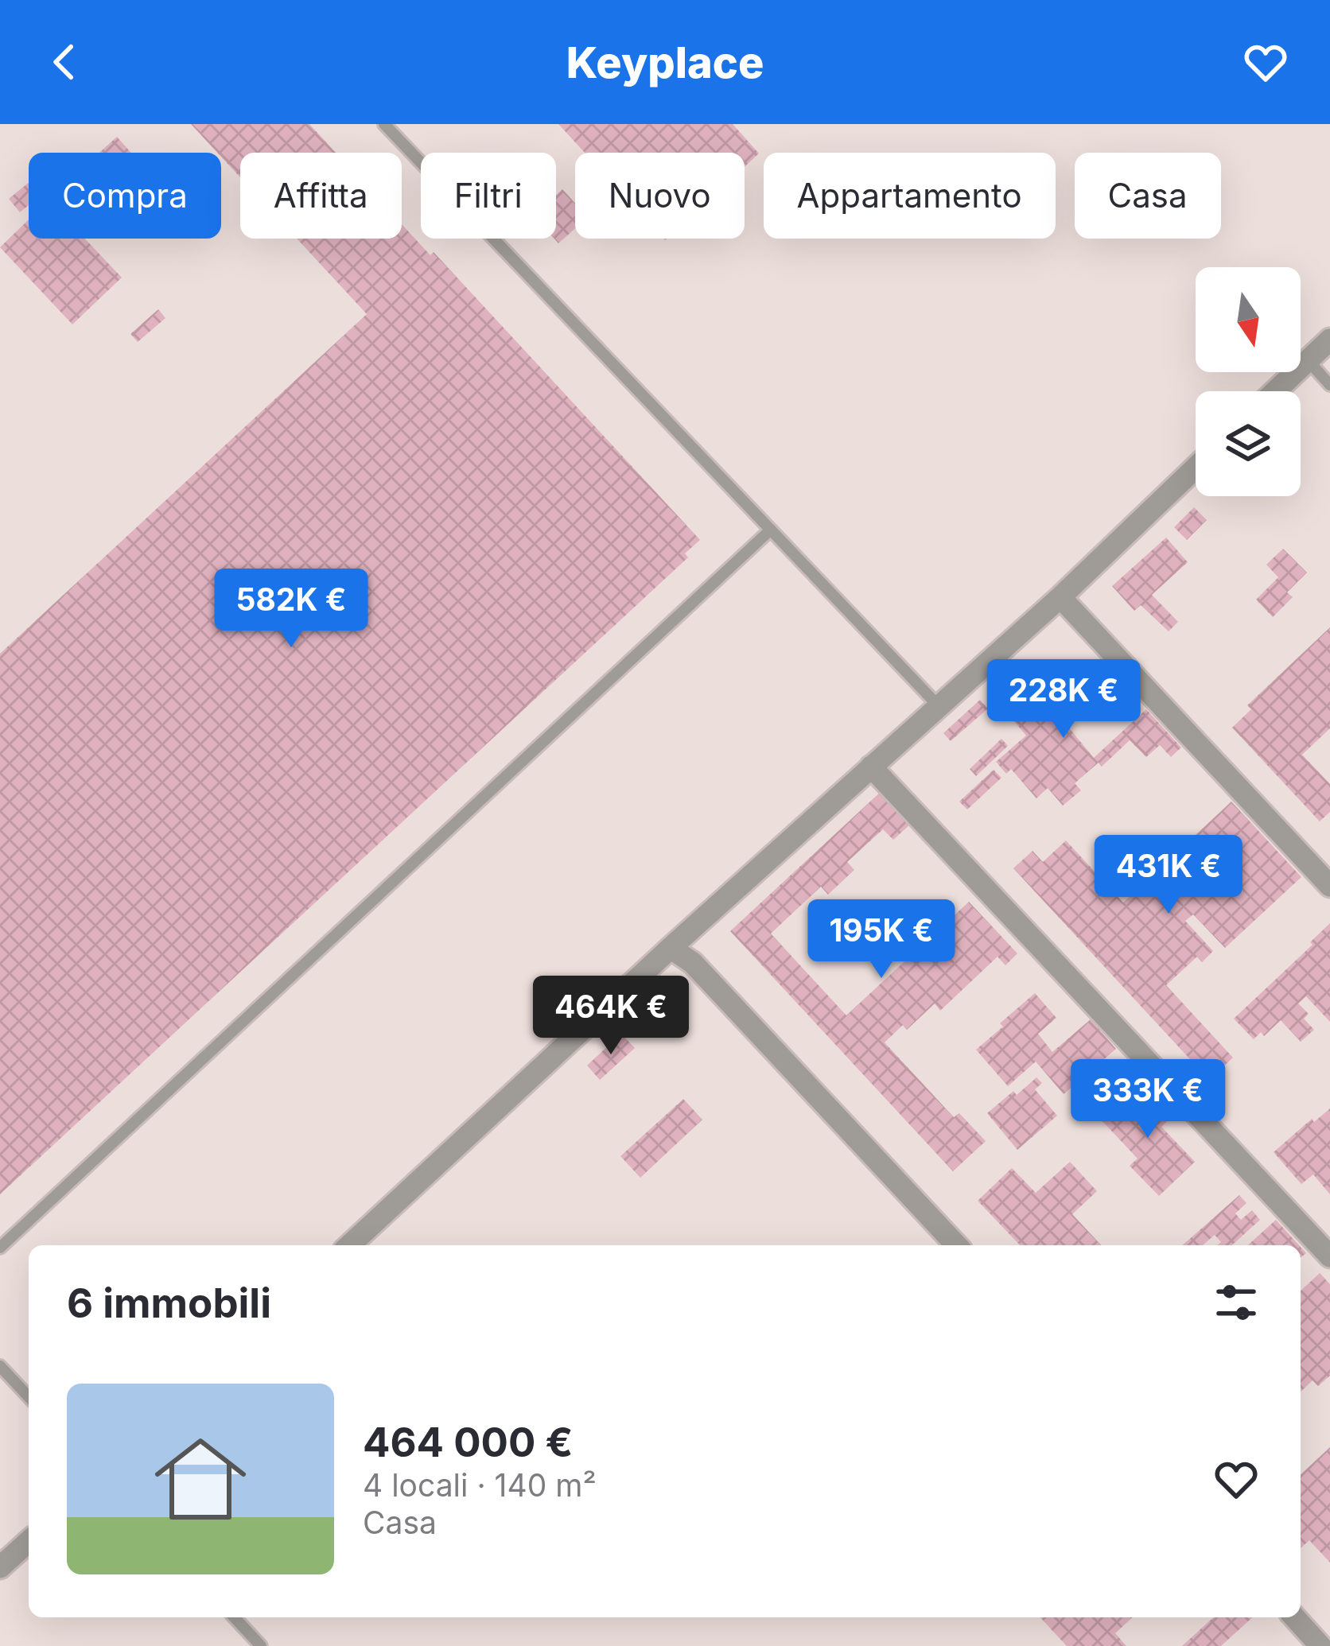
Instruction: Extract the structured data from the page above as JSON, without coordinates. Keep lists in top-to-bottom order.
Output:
{
  "north": "bottom",
  "page": {
    "header": "Keyplace",
    "chip": [
      "Compra",
      "Affitta",
      "Filtri",
      "Nuovo",
      "Appartamento",
      "Casa"
    ],
    "price": [
      "582K €",
      "228K €",
      "431K €",
      "195K €",
      "464K €",
      "333K €"
    ],
    "heading": "6 immobili",
    "list": [
      {
        "name": "464 000 €",
        "note": "4 locali · 140 m² · Casa"
      }
    ]
  }
}
